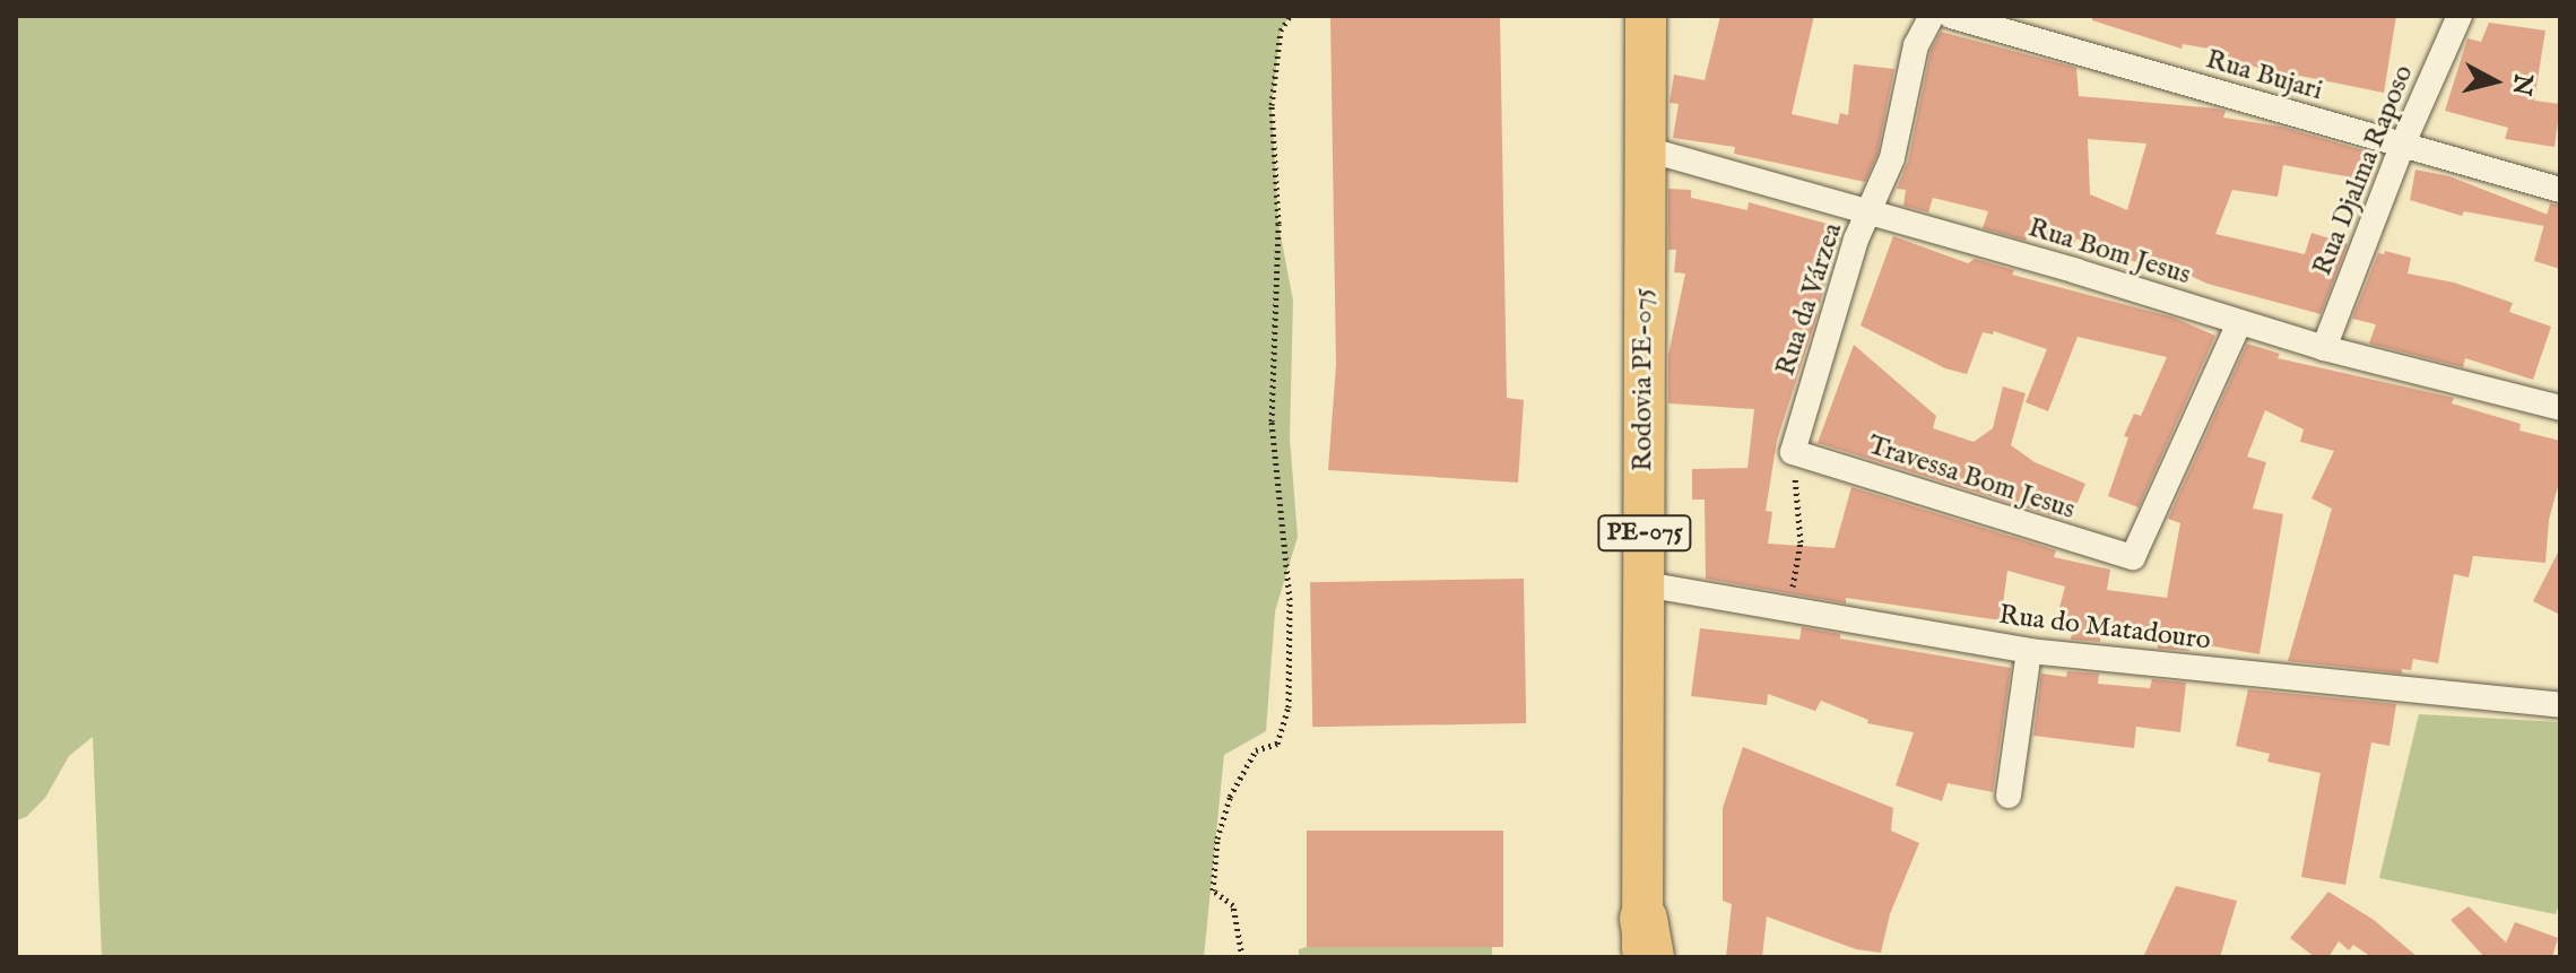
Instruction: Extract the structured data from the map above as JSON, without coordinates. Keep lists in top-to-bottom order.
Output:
{
  "streets": {
    "main road": ["Rodovia PE-075", "PE-075"],
    "street": [
      "Rua Bujari",
      "Rua Djalma Raposo",
      "Rua Bom Jesus",
      "Rua da Várzea",
      "Travessa Bom Jesus",
      "Rua do Matadouro"
    ]
  },
  "crossings": [
    ["Rua Bujari", "Rua Djalma Raposo"],
    ["Rua Djalma Raposo", "Rua Bom Jesus"],
    ["Rua Bom Jesus", "Rua da Várzea"],
    ["Rua Bom Jesus", "Rodovia PE-075"],
    ["Rua Bom Jesus", "Travessa Bom Jesus"],
    ["Rua da Várzea", "Travessa Bom Jesus"],
    ["Rodovia PE-075", "Rua do Matadouro"]
  ],
  "north": "right"
}
